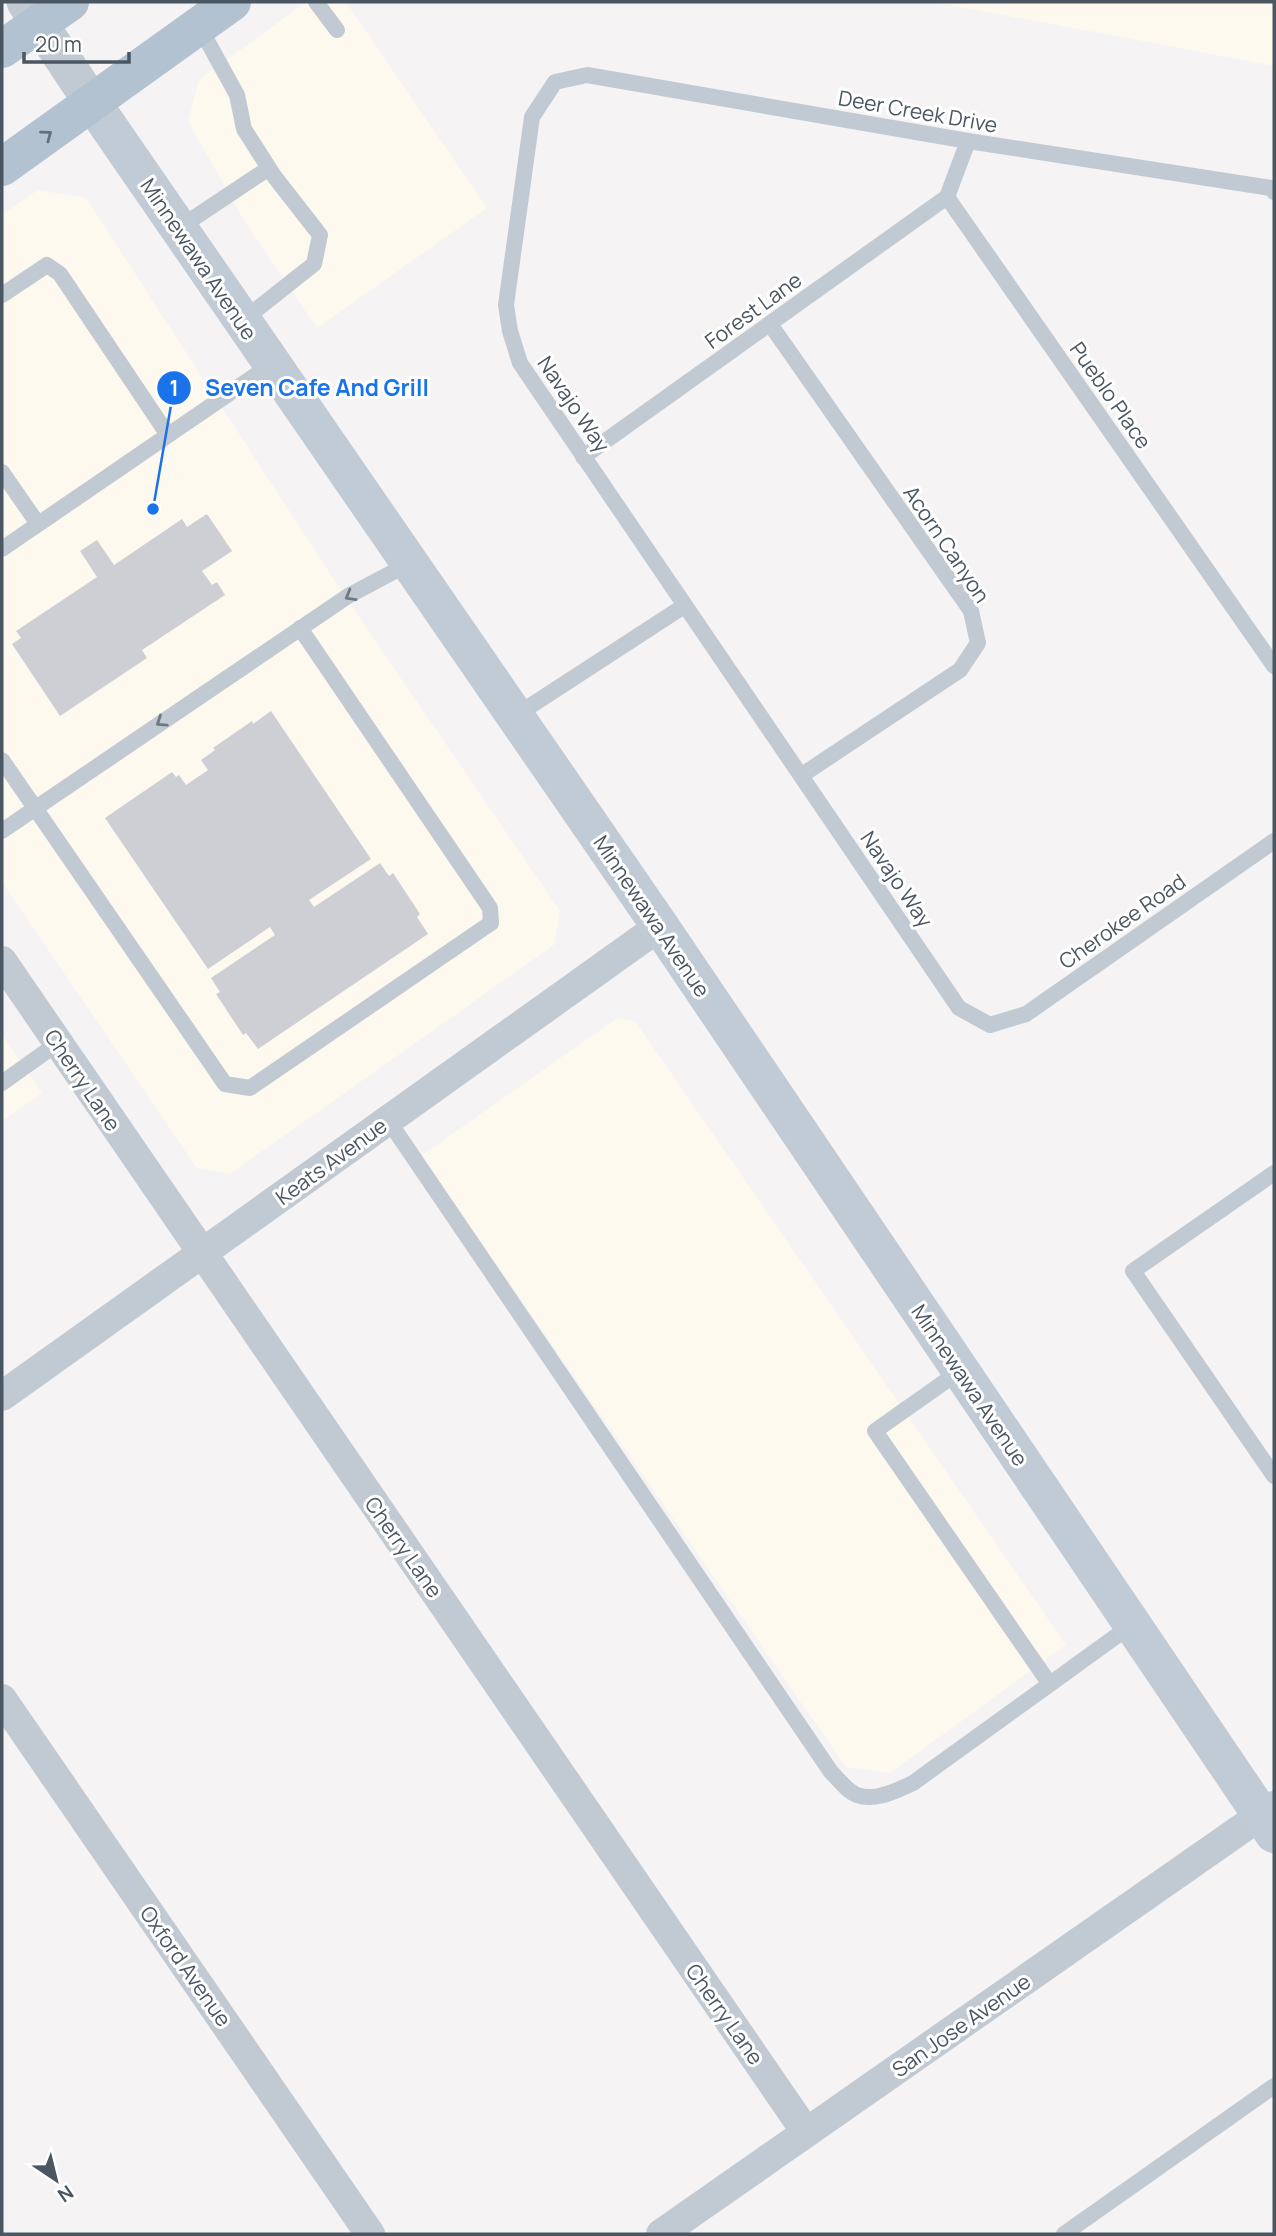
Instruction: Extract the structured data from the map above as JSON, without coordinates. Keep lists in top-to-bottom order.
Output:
{
  "streets": {
    "main road": ["Minnewawa Avenue"],
    "street": [
      "Cherry Lane",
      "Keats Avenue",
      "Oxford Avenue",
      "San Jose Avenue"
    ],
    "lane": [
      "Deer Creek Drive",
      "Forest Lane",
      "Pueblo Place",
      "Navajo Way",
      "Acorn Canyon",
      "Cherokee Road"
    ]
  },
  "crossings": [
    ["Deer Creek Drive", "Navajo Way"],
    ["Minnewawa Avenue", "Keats Avenue"],
    ["Minnewawa Avenue", "San Jose Avenue"],
    ["Forest Lane", "Pueblo Place"],
    ["Forest Lane", "Navajo Way"],
    ["Forest Lane", "Acorn Canyon"],
    ["Navajo Way", "Acorn Canyon"],
    ["Navajo Way", "Cherokee Road"],
    ["Cherry Lane", "Keats Avenue"],
    ["Cherry Lane", "San Jose Avenue"]
  ],
  "places": ["Seven Cafe And Grill"],
  "scale_bar": "20 m",
  "north": "bottom right"
}
